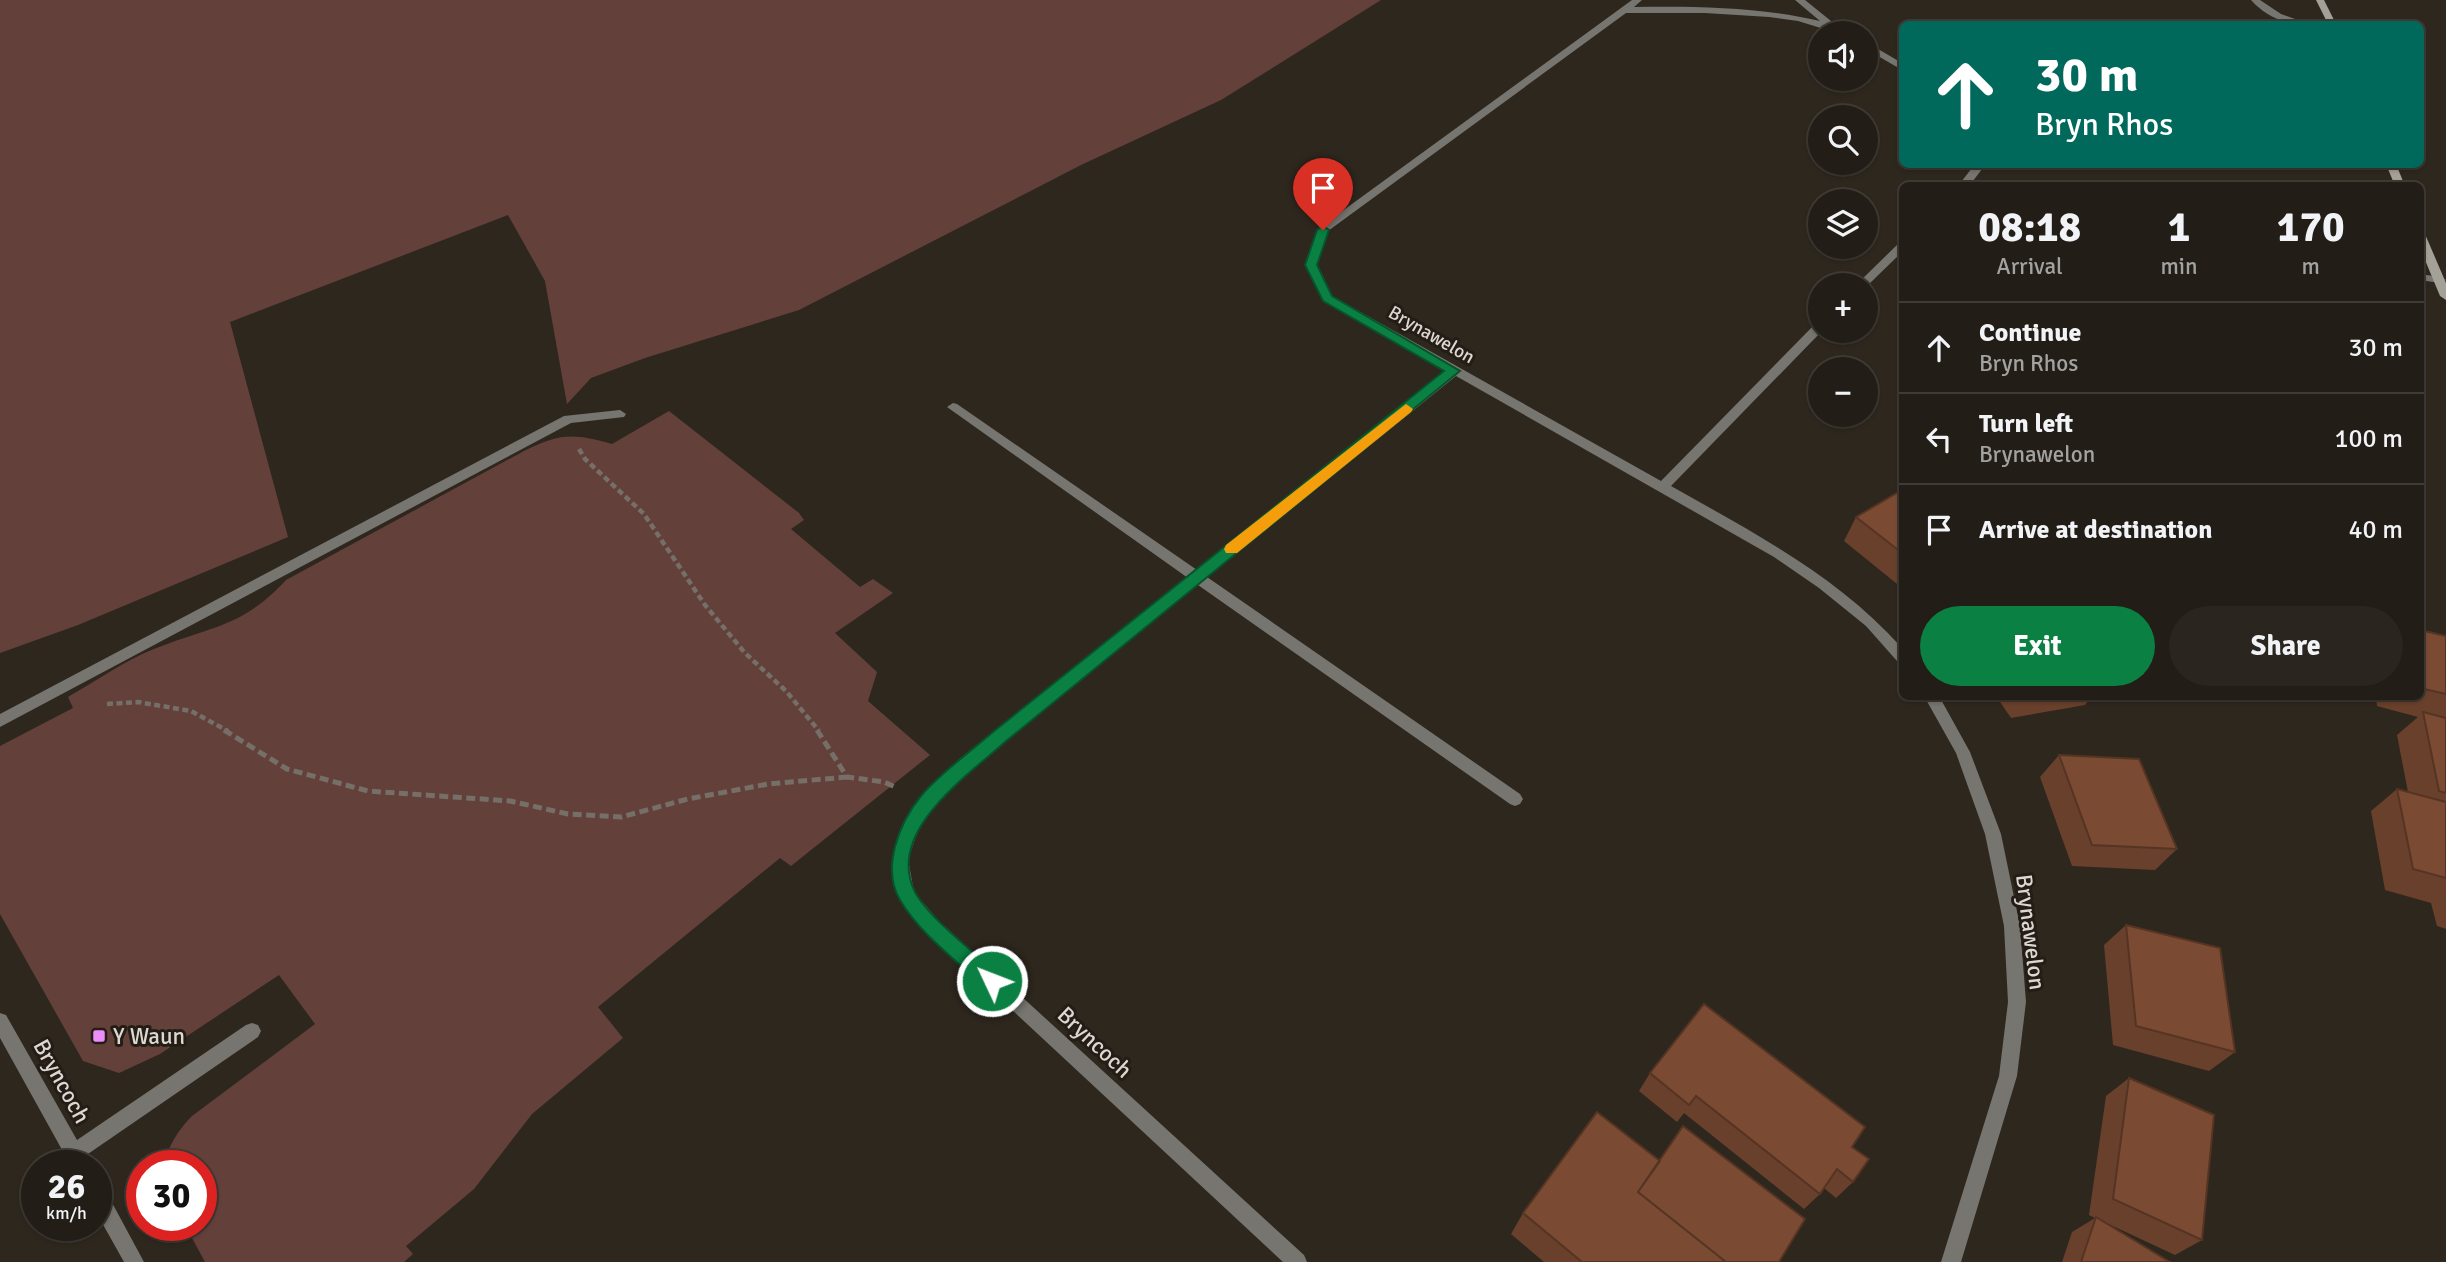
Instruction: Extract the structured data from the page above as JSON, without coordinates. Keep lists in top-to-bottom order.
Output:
{
  "streets": {
    "street": ["Brynawelon", "Bryncoch"]
  },
  "crossings": [
    ["Brynawelon", "Bryncoch"]
  ],
  "places": {
    "transit": ["Y Waun"]
  },
  "page": {
    "map_buttons": ["+", "−"],
    "turn": ["30 m", "Bryn Rhos"],
    "eta": [
      "08:18",
      "Arrival",
      "1",
      "min",
      "170",
      "m"
    ],
    "list": [
      {
        "name": "Continue",
        "note": "Bryn Rhos",
        "value": "30 m"
      },
      {
        "name": "Turn left",
        "note": "Brynawelon",
        "value": "100 m"
      },
      {
        "name": "Arrive at destination",
        "value": "40 m"
      }
    ],
    "buttons": ["Exit", "Share"],
    "speed": "26 km/h",
    "limit": "30"
  }
}
